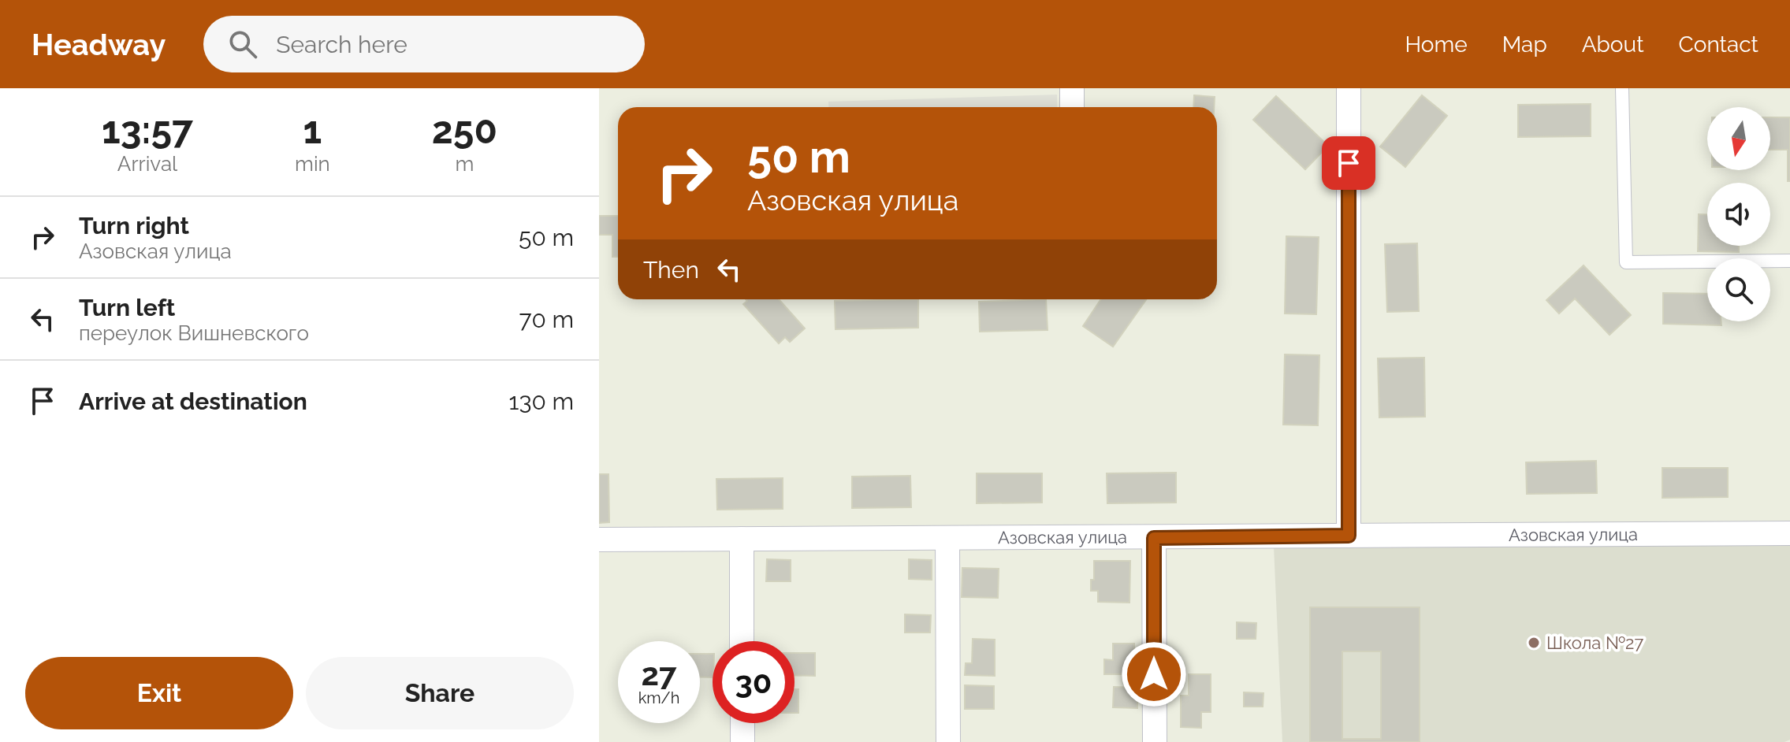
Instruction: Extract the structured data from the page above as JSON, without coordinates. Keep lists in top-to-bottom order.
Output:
{
  "streets": {
    "street": ["Азовская улица"]
  },
  "places": ["Школа №27"],
  "north": "bottom",
  "page": {
    "header": "Headway",
    "search": "Search here",
    "nav": [
      "Home",
      "Map",
      "About",
      "Contact"
    ],
    "eta": [
      "13:57",
      "Arrival",
      "1",
      "min",
      "250",
      "m"
    ],
    "turn": ["50 m", "Азовская улица"],
    "list": [
      {
        "name": "Turn right",
        "note": "Азовская улица",
        "value": "50 m"
      },
      {
        "name": "Turn left",
        "note": "переулок Вишневского",
        "value": "70 m"
      },
      {
        "name": "Arrive at destination",
        "value": "130 m"
      }
    ],
    "then": "Then",
    "speed": "27 km/h",
    "limit": "30",
    "buttons": ["Exit", "Share"]
  }
}
